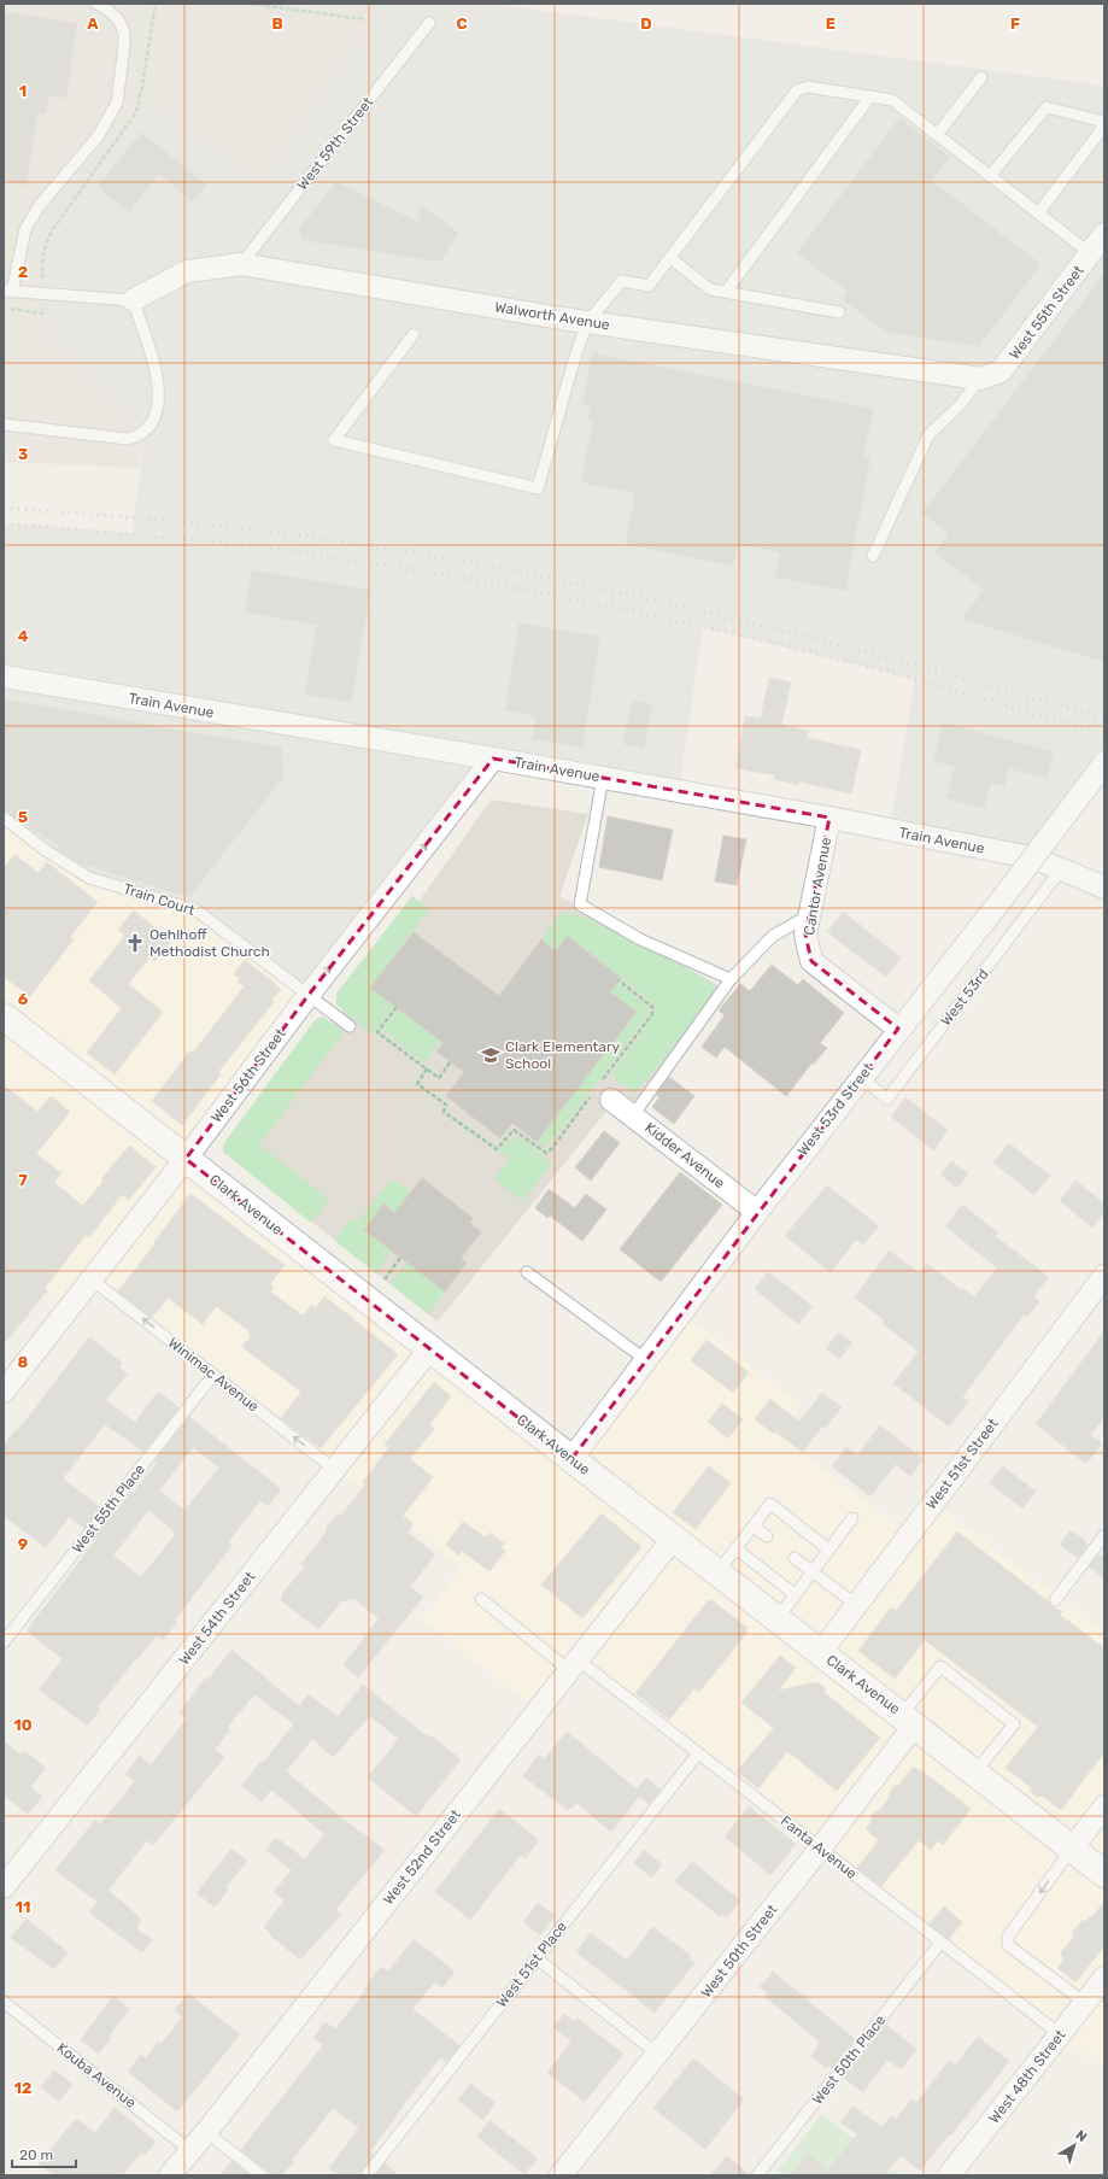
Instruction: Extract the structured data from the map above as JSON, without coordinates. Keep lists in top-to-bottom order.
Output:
{
  "streets": {
    "street": [
      "West 55th Street",
      "Walworth Avenue",
      "Train Avenue",
      "Cantor Avenue",
      "West 56th Street",
      "West 53rd Street",
      "Kidder Avenue",
      "Clark Avenue",
      "West 51st Street",
      "West 54th Street",
      "West 52nd Street",
      "West 50th Street",
      "West 48th Street"
    ],
    "lane": [
      "West 59th Street",
      "Train Court",
      "West 53rd",
      "Winimac Avenue",
      "West 55th Place",
      "Fanta Avenue",
      "West 51st Place",
      "West 50th Place",
      "Kouba Avenue"
    ]
  },
  "crossings": [
    ["West 59th Street", "Walworth Avenue"],
    ["West 55th Street", "Walworth Avenue"],
    ["Train Avenue", "Cantor Avenue"],
    ["Train Avenue", "West 53rd"],
    ["Train Avenue", "West 56th Street"],
    ["Cantor Avenue", "West 53rd Street"],
    ["Train Court", "West 56th Street"],
    ["West 53rd", "West 53rd Street"],
    ["West 56th Street", "Clark Avenue"],
    ["West 56th Street", "Winimac Avenue"],
    ["West 53rd Street", "Kidder Avenue"],
    ["West 53rd Street", "Clark Avenue"],
    ["Clark Avenue", "West 51st Street"],
    ["Clark Avenue", "West 54th Street"],
    ["Clark Avenue", "West 52nd Street"],
    ["Clark Avenue", "West 50th Street"],
    ["Winimac Avenue", "West 55th Place"],
    ["Winimac Avenue", "West 54th Street"],
    ["Fanta Avenue", "West 52nd Street"],
    ["Fanta Avenue", "West 50th Street"],
    ["Fanta Avenue", "West 51st Place"],
    ["Fanta Avenue", "West 50th Place"],
    ["Fanta Avenue", "West 48th Street"],
    ["West 52nd Street", "Kouba Avenue"]
  ],
  "one_way": ["West 56th Street", "Winimac Avenue"],
  "places": {
    "church": ["Oehlhoff Methodist Church"],
    "school or university": ["Clark Elementary School"]
  },
  "scale_bar": "20 m",
  "north": "top right",
  "grid": {
    "columns": [
      "A",
      "B",
      "C",
      "D",
      "E",
      "F"
    ],
    "rows": [
      "1",
      "2",
      "3",
      "4",
      "5",
      "6",
      "7",
      "8",
      "9",
      "10",
      "11",
      "12"
    ]
  }
}
